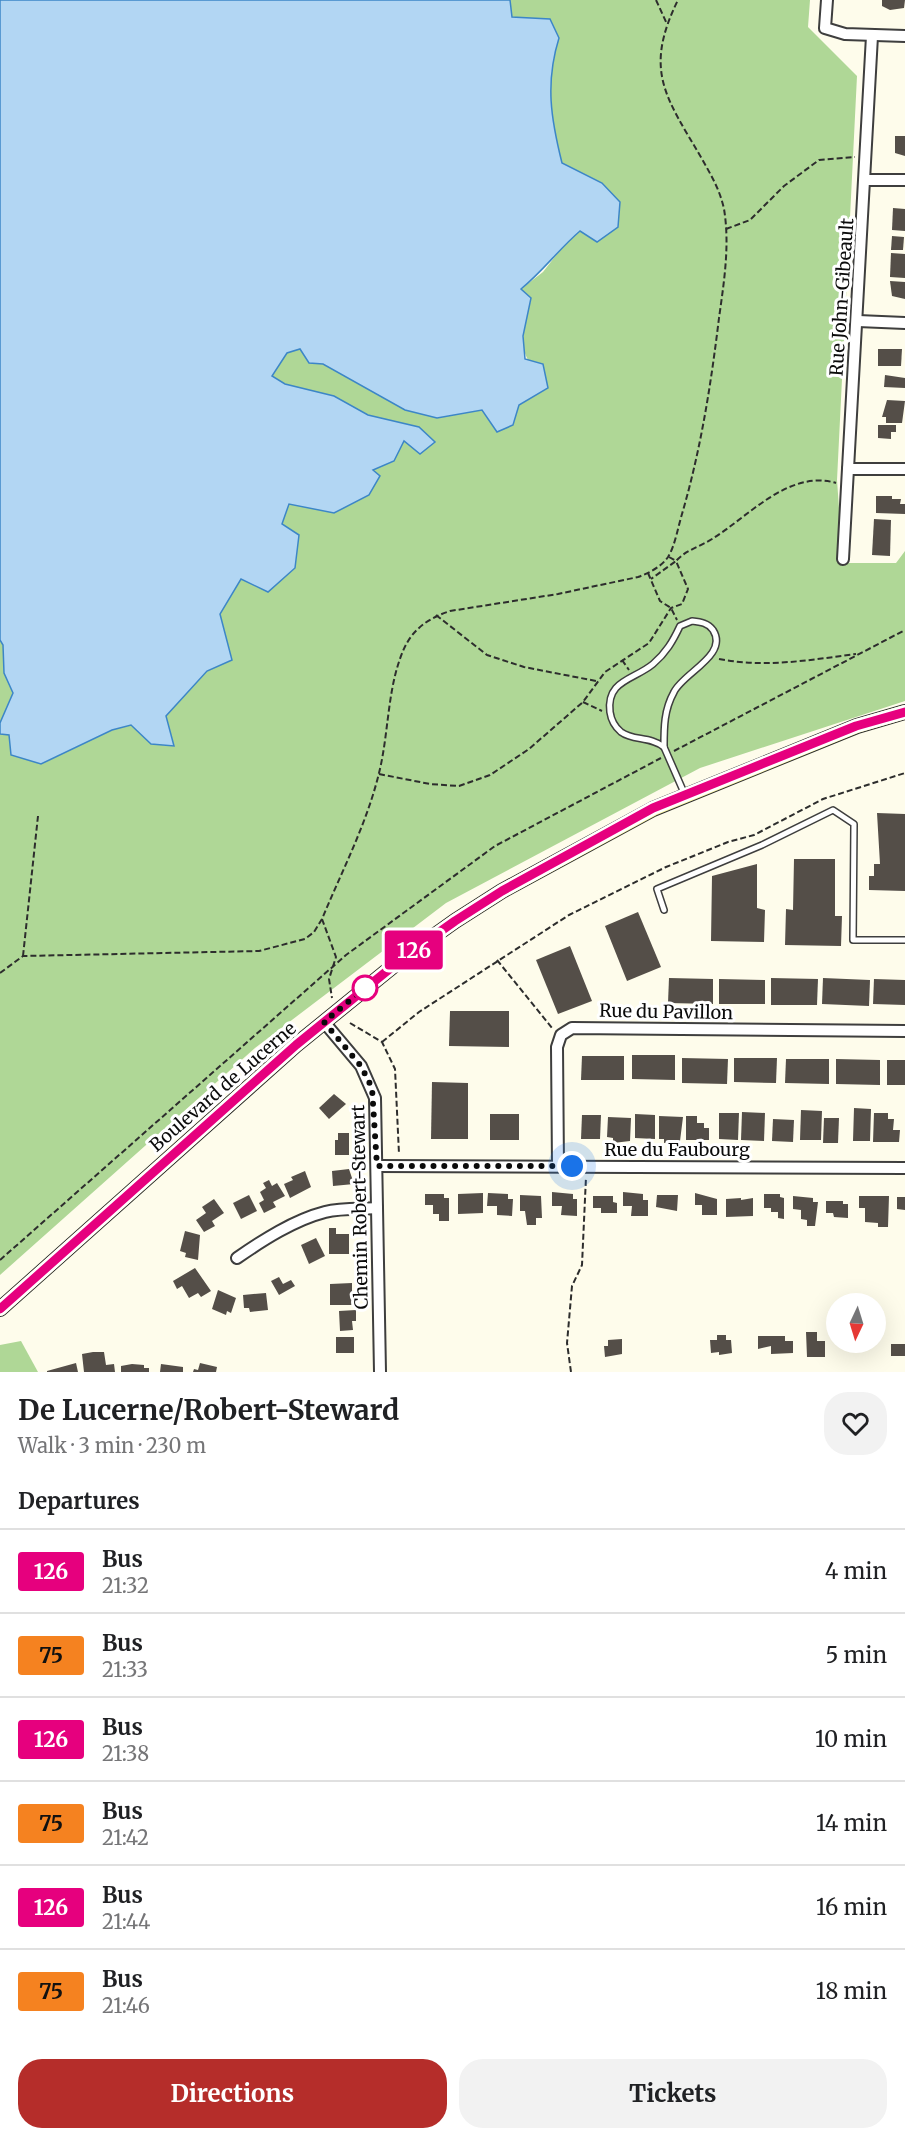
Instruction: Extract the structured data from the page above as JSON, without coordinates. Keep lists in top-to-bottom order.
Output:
{
  "streets": {
    "main road": ["Boulevard de Lucerne"],
    "street": [
      "Rue John-Gibeault",
      "Rue du Pavillon",
      "Rue du Faubourg",
      "Chemin Robert-Stewart"
    ]
  },
  "crossings": [
    ["Boulevard de Lucerne", "Chemin Robert-Stewart"],
    ["Rue du Faubourg", "Chemin Robert-Stewart"]
  ],
  "lines": ["bus line 126"],
  "north": "bottom",
  "page": {
    "on_map": "126",
    "heading": [
      ["De Lucerne/Robert-Steward", "Walk · 3 min · 230 m"],
      "Departures"
    ],
    "list": [
      {
        "mark": "126",
        "name": "Bus",
        "note": "21:32",
        "value": "4 min"
      },
      {
        "mark": "75",
        "name": "Bus",
        "note": "21:33",
        "value": "5 min"
      },
      {
        "mark": "126",
        "name": "Bus",
        "note": "21:38",
        "value": "10 min"
      },
      {
        "mark": "75",
        "name": "Bus",
        "note": "21:42",
        "value": "14 min"
      },
      {
        "mark": "126",
        "name": "Bus",
        "note": "21:44",
        "value": "16 min"
      },
      {
        "mark": "75",
        "name": "Bus",
        "note": "21:46",
        "value": "18 min"
      }
    ],
    "buttons": ["Directions", "Tickets"]
  }
}
